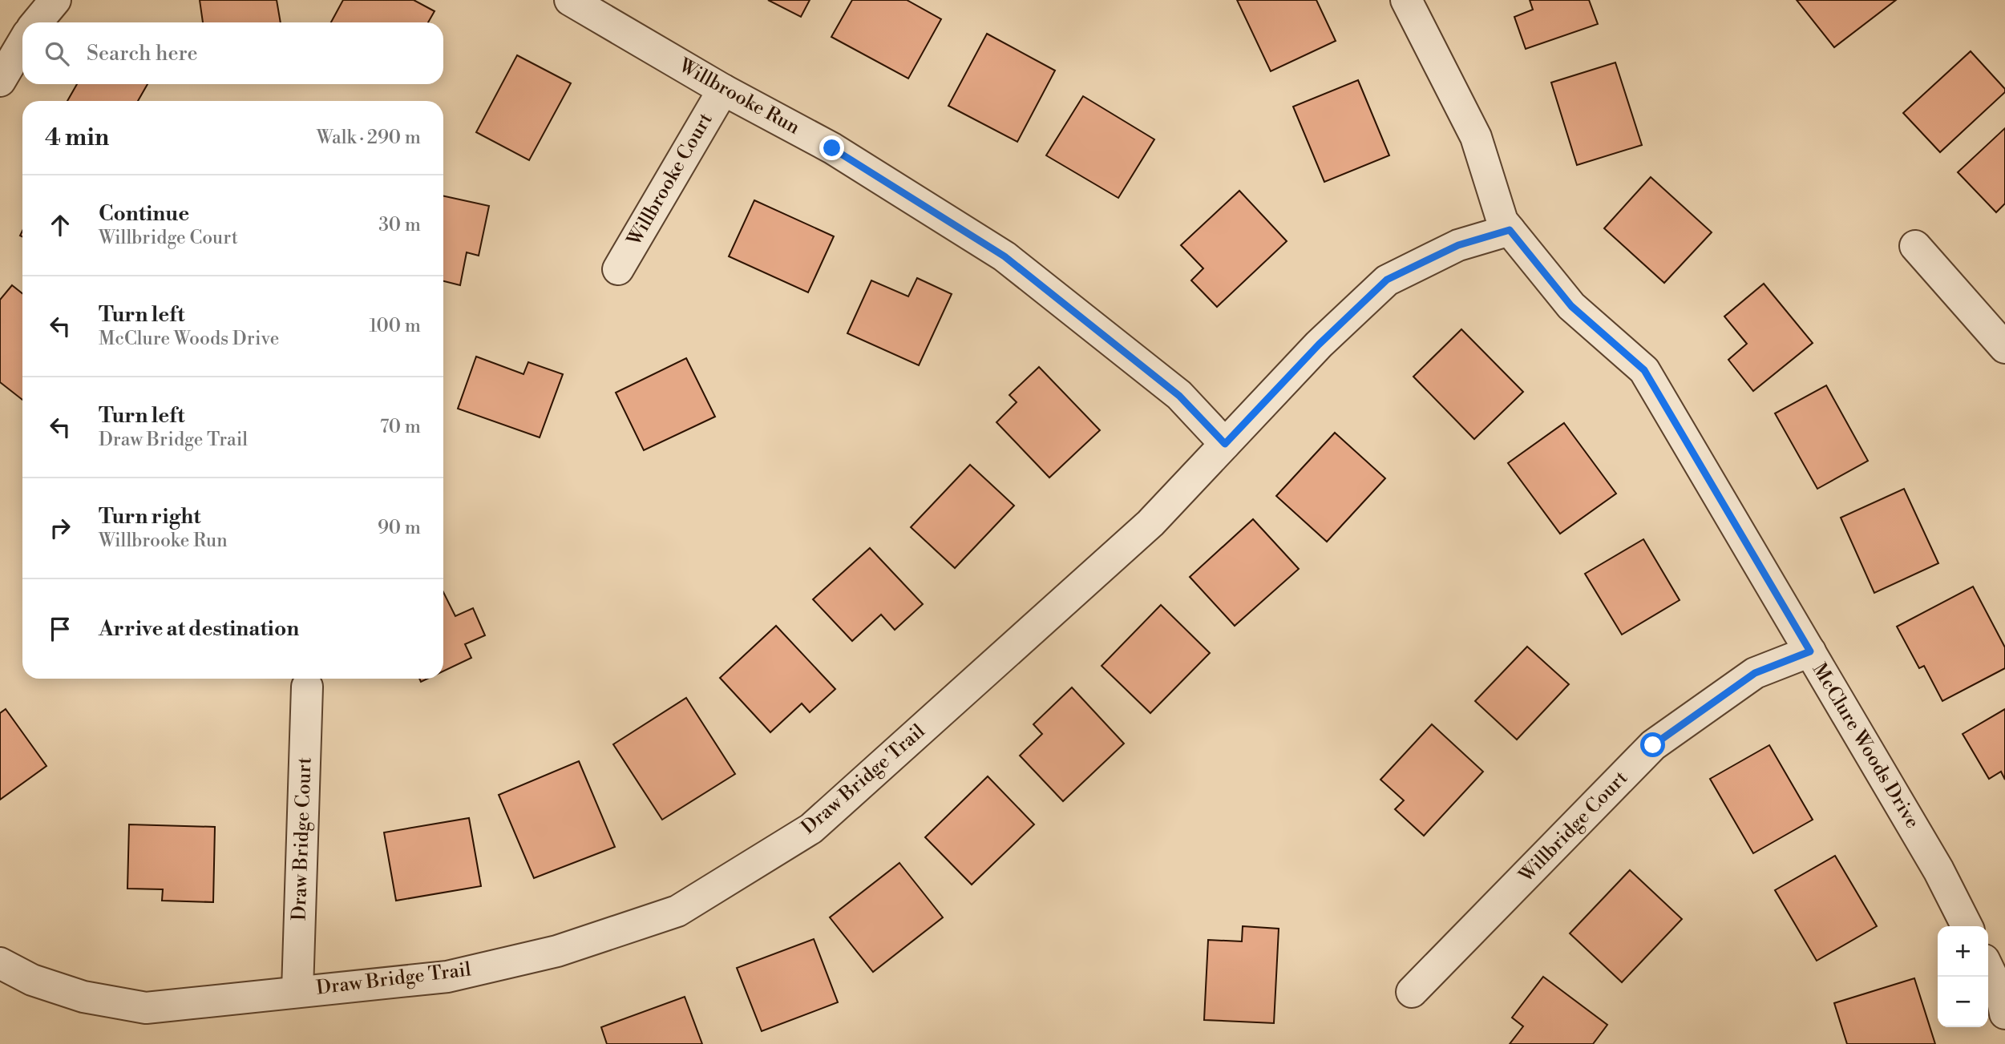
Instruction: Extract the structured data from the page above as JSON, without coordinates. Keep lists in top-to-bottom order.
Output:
{
  "streets": {
    "street": [
      "Willbrooke Run",
      "Willbrooke Court",
      "McClure Woods Drive",
      "Draw Bridge Trail",
      "Willbridge Court",
      "Draw Bridge Court"
    ]
  },
  "crossings": [
    ["Willbrooke Run", "Willbrooke Court"],
    ["Willbrooke Run", "Draw Bridge Trail"],
    ["McClure Woods Drive", "Draw Bridge Trail"],
    ["McClure Woods Drive", "Willbridge Court"],
    ["Draw Bridge Trail", "Draw Bridge Court"]
  ],
  "page": {
    "search": "Search here",
    "heading": ["4 min", "Walk · 290 m"],
    "list": [
      ["Continue", "Willbridge Court", "30 m"],
      ["Turn left", "McClure Woods Drive", "100 m"],
      ["Turn left", "Draw Bridge Trail", "70 m"],
      ["Turn right", "Willbrooke Run", "90 m"],
      "Arrive at destination"
    ],
    "map_buttons": ["+", "−"]
  }
}
